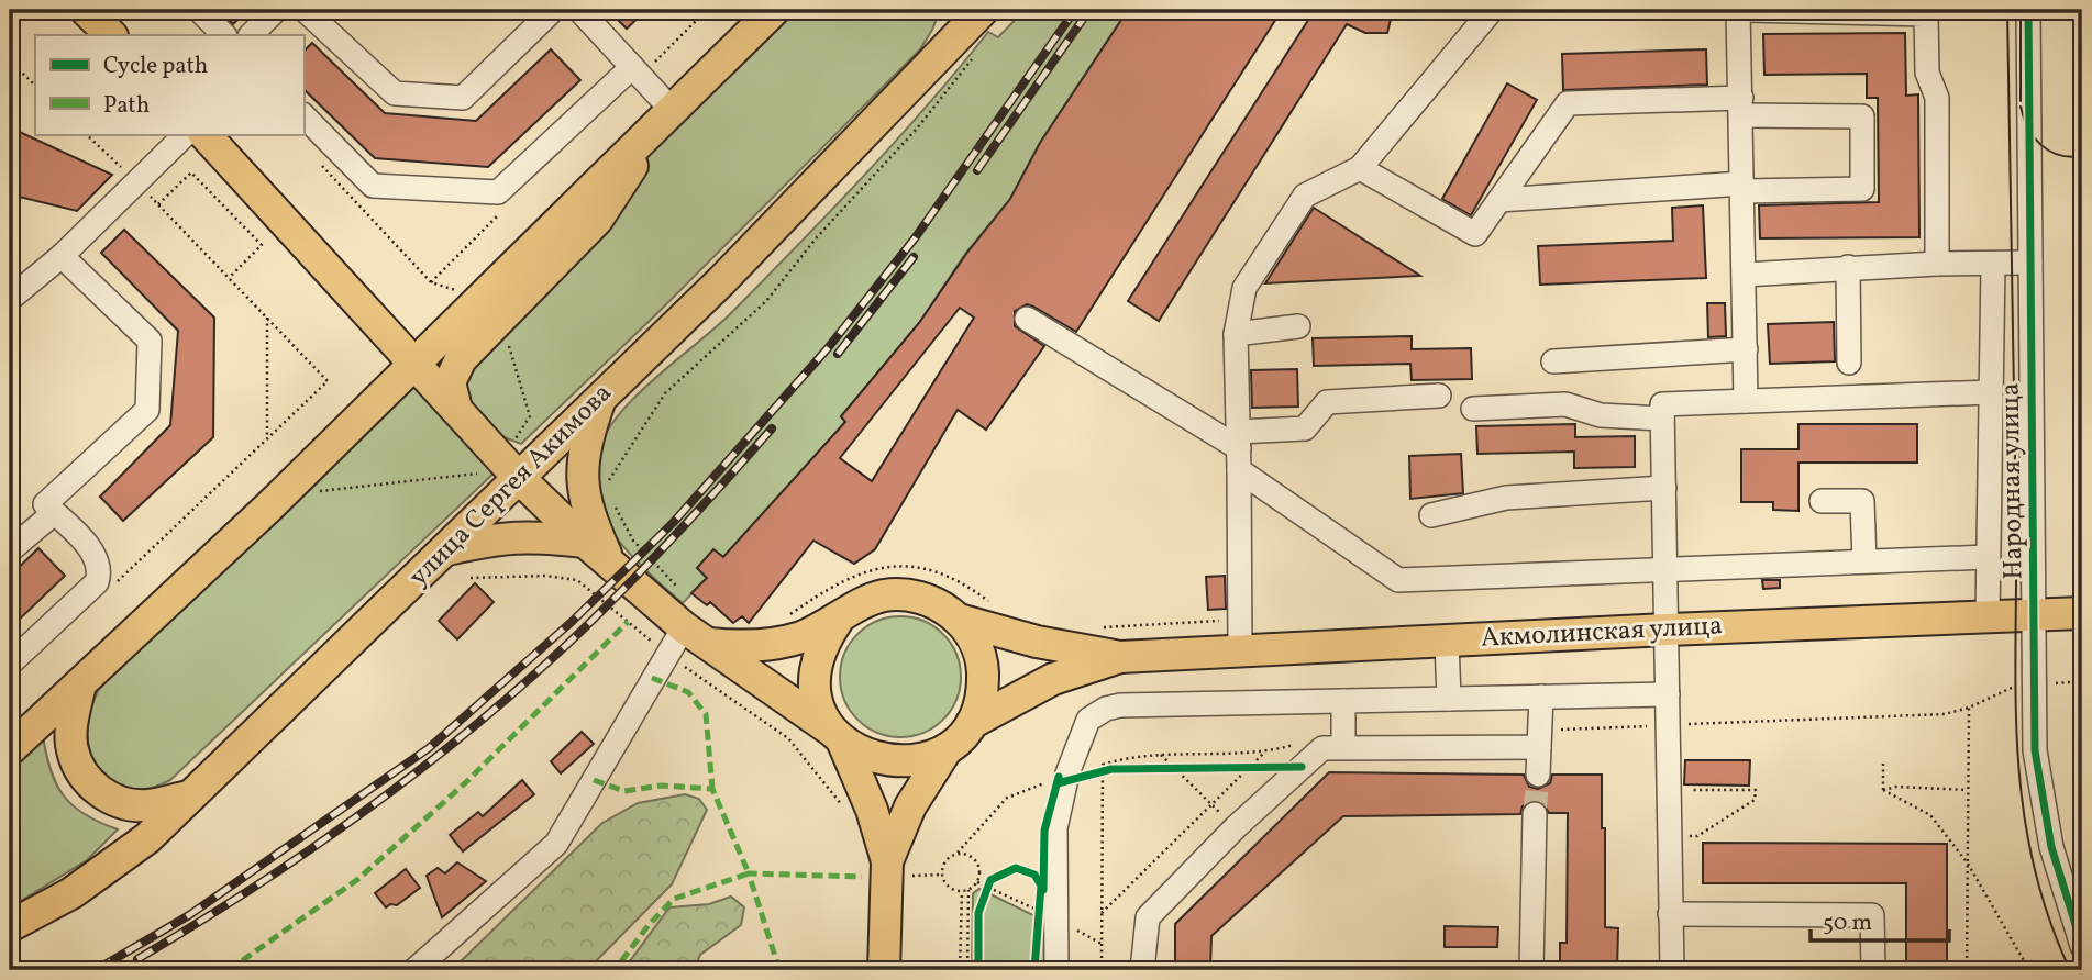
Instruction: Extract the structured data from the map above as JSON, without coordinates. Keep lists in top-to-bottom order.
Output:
{
  "streets": {
    "main road": ["улица Сергея Акимова", "Акмолинская улица"],
    "street": ["Народная улица"]
  },
  "crossings": [
    ["Народная улица", "Акмолинская улица"]
  ],
  "legend": ["Cycle path", "Path"],
  "scale_bar": "50 m"
}
